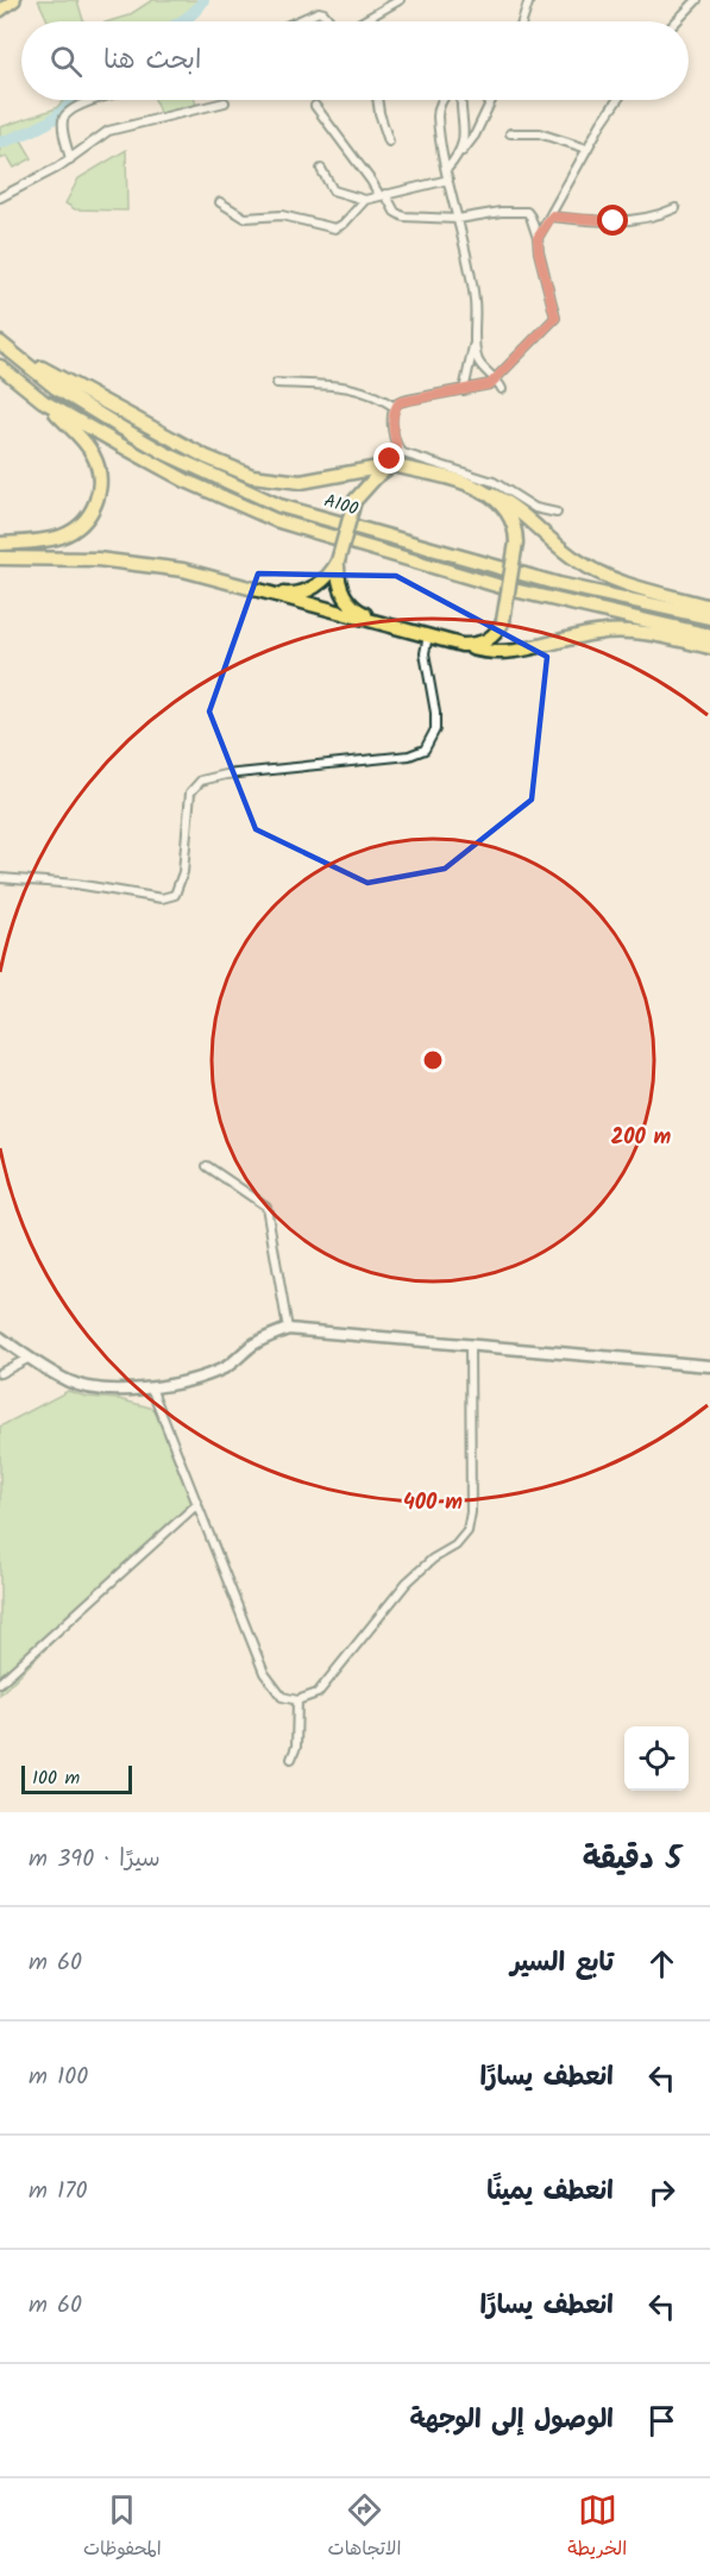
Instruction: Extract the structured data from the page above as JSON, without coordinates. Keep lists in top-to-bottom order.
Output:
{
  "streets": {
    "highway": ["A100"]
  },
  "scale_bar": "100 m",
  "page": {
    "search": "ابحث هنا",
    "scale": "100 m",
    "heading": ["5 دقيقة", "سيرًا · 390 m"],
    "list": [
      ["تابع السير", "60 m"],
      ["انعطف يسارًا", "100 m"],
      ["انعطف يمينًا", "170 m"],
      ["انعطف يسارًا", "60 m"],
      "الوصول إلى الوجهة"
    ],
    "nav": ["الخريطة", "الاتجاهات", "المحفوظات"]
  },
  "rings": ["200 m", "400 m"]
}
